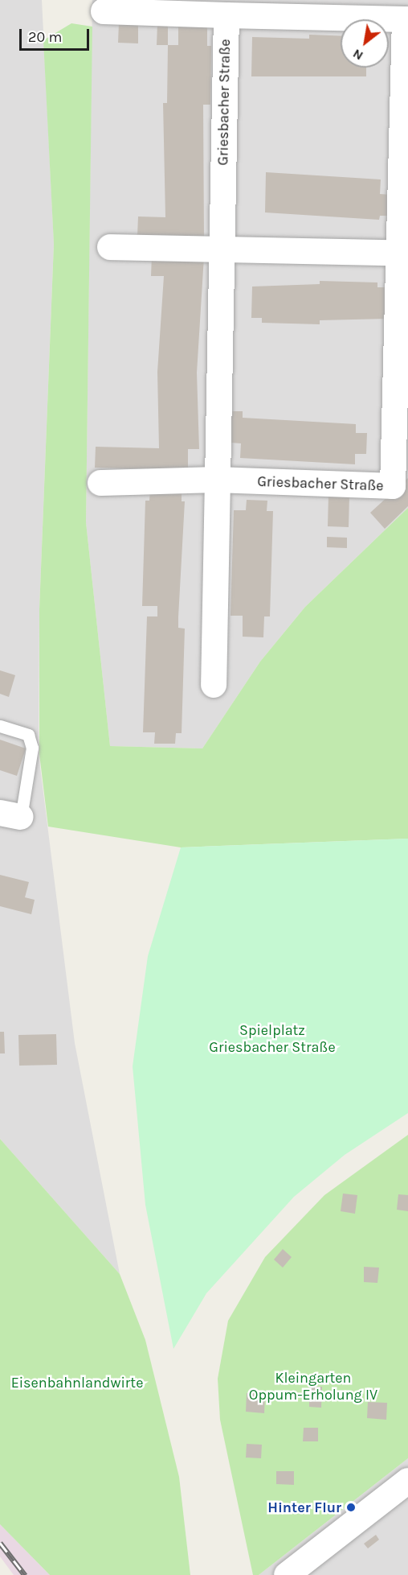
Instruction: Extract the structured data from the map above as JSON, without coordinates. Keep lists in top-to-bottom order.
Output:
{
  "streets": {
    "street": ["Griesbacher Straße"]
  },
  "parks": ["Spielplatz Griesbacher Straße", "Kleingarten Oppum-Erholung IV", "Eisenbahnlandwirte"],
  "places": ["Hinter Flur"],
  "scale_bar": "20 m",
  "north": "bottom left"
}
